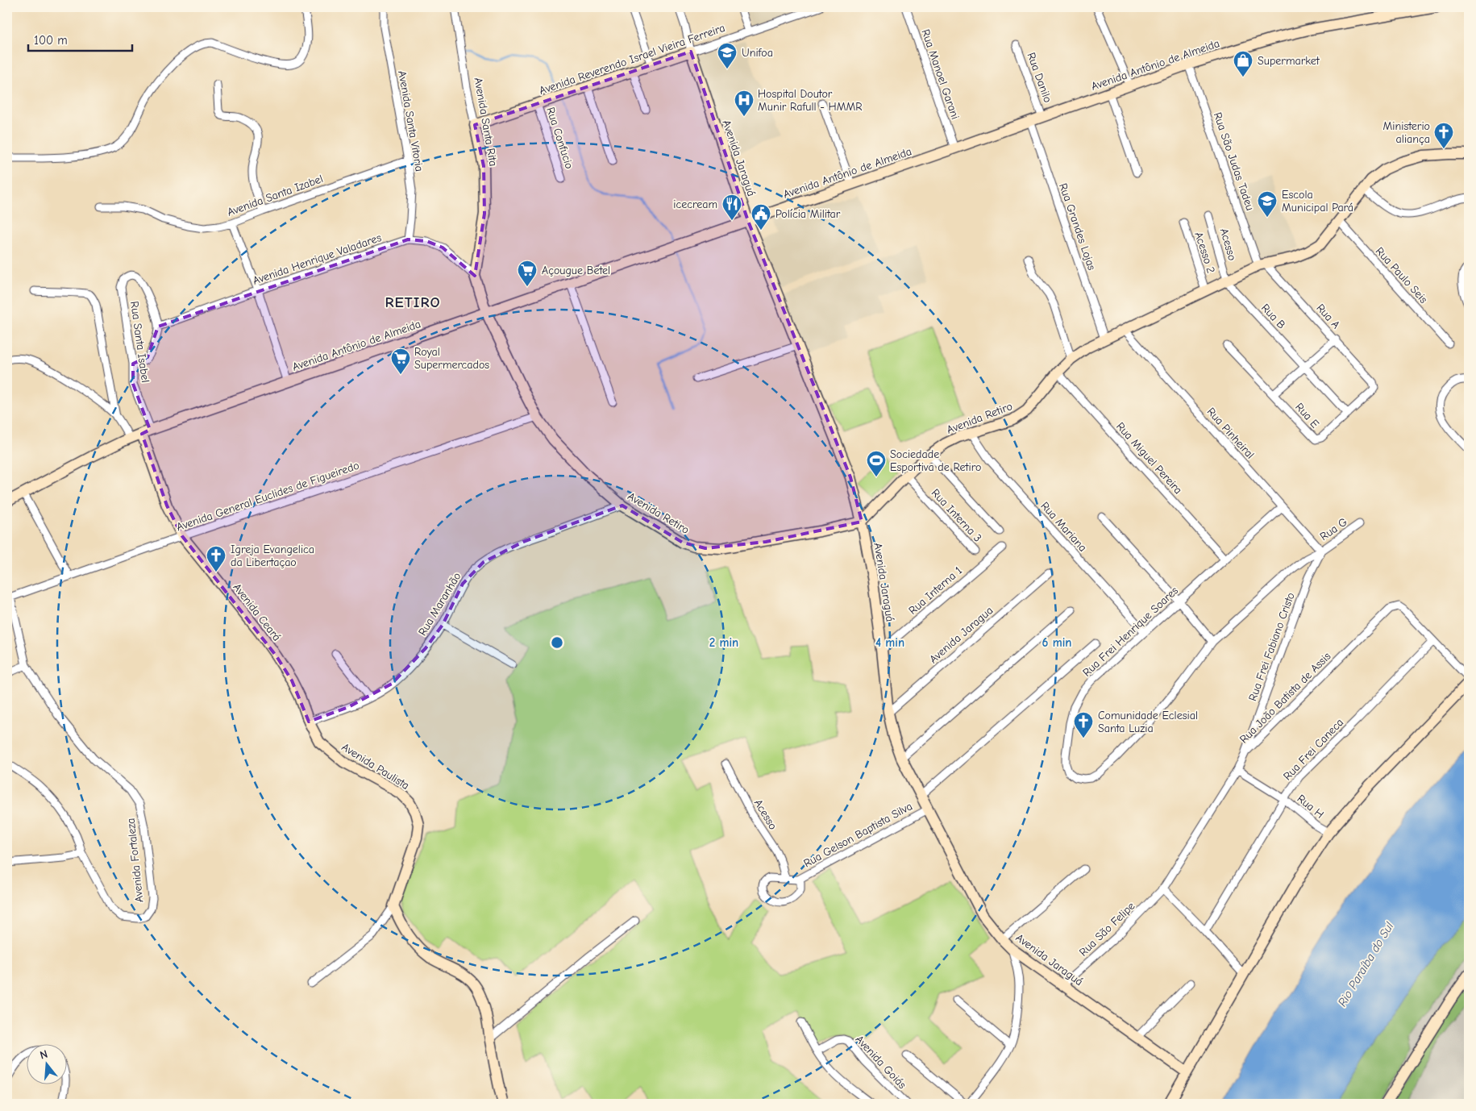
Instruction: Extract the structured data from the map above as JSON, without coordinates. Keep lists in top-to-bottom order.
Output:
{
  "streets": {
    "street": [
      "Avenida Reverendo Israel Vieira Ferreira",
      "Avenida Antônio de Almeida",
      "Rua Manoel Garani",
      "Rua Danilo",
      "Avenida Santa Vitoria",
      "Avenida Santa Rita",
      "Rua Confucio",
      "Avenida Jaraguá",
      "Rua São Judas Tadeu",
      "Avenida Santa Izabel",
      "Rua Grandes Lojas",
      "Acesso",
      "Acesso 2",
      "Avenida Henrique Valadares",
      "Rua Paulo Seis",
      "Rua B",
      "Rua A",
      "Rua Santa Isabel",
      "Rua E",
      "Avenida Retiro",
      "Rua Pinheiral",
      "Rua Miguel Pereira",
      "Avenida General Euclides de Figueiredo",
      "Rua Interna 3",
      "Rua Mariana",
      "Rua G",
      "Rua Interna 1",
      "Rua Maranhão",
      "Avenida Ceará",
      "Rua Frei Henrique Soares",
      "Avenida Jaragua",
      "Rua Frei Fabiano Cristo",
      "Rua João Batista de Assis",
      "Rua Frei Caneca",
      "Avenida Paulista",
      "Rua H",
      "Rua Gelson Baptista Silva",
      "Avenida Fortaleza",
      "Rua São Felipe",
      "Avenida Goiás"
    ]
  },
  "crossings": [
    ["Avenida Reverendo Israel Vieira Ferreira", "Avenida Santa Rita"],
    ["Avenida Reverendo Israel Vieira Ferreira", "Rua Confucio"],
    ["Avenida Reverendo Israel Vieira Ferreira", "Avenida Jaraguá"],
    ["Avenida Antônio de Almeida", "Rua Manoel Garani"],
    ["Avenida Antônio de Almeida", "Rua Danilo"],
    ["Avenida Antônio de Almeida", "Avenida Santa Rita"],
    ["Avenida Antônio de Almeida", "Avenida Jaraguá"],
    ["Avenida Antônio de Almeida", "Rua São Judas Tadeu"],
    ["Avenida Antônio de Almeida", "Rua Grandes Lojas"],
    ["Avenida Antônio de Almeida", "Rua Santa Isabel"],
    ["Avenida Antônio de Almeida", "Avenida Retiro"],
    ["Avenida Antônio de Almeida", "Avenida Ceará"],
    ["Avenida Santa Vitoria", "Avenida Santa Izabel"],
    ["Avenida Santa Vitoria", "Avenida Henrique Valadares"],
    ["Avenida Santa Rita", "Avenida Henrique Valadares"],
    ["Avenida Santa Rita", "Avenida Retiro"],
    ["Avenida Jaraguá", "Avenida Retiro"],
    ["Avenida Jaraguá", "Rua Interna 1"],
    ["Avenida Jaraguá", "Avenida Jaragua"],
    ["Avenida Jaraguá", "Rua Gelson Baptista Silva"],
    ["Avenida Jaraguá", "Rua São Felipe"],
    ["Rua São Judas Tadeu", "Rua A"],
    ["Rua São Judas Tadeu", "Avenida Retiro"],
    ["Rua Grandes Lojas", "Avenida Retiro"],
    ["Acesso", "Rua B"],
    ["Acesso", "Avenida Retiro"],
    ["Acesso", "Rua Gelson Baptista Silva"],
    ["Acesso 2", "Avenida Retiro"],
    ["Avenida Henrique Valadares", "Rua Santa Isabel"],
    ["Rua Paulo Seis", "Avenida Retiro"],
    ["Rua B", "Rua E"],
    ["Rua B", "Avenida Retiro"],
    ["Rua A", "Rua E"],
    ["Rua A", "Avenida Retiro"],
    ["Rua Santa Isabel", "Avenida Ceará"],
    ["Avenida Retiro", "Rua Pinheiral"],
    ["Avenida Retiro", "Rua Miguel Pereira"],
    ["Avenida Retiro", "Avenida General Euclides de Figueiredo"],
    ["Avenida Retiro", "Rua Interna 3"],
    ["Avenida Retiro", "Rua Mariana"],
    ["Avenida Retiro", "Rua Maranhão"],
    ["Rua Pinheiral", "Rua G"],
    ["Rua Pinheiral", "Rua Frei Henrique Soares"],
    ["Rua Pinheiral", "Rua Frei Fabiano Cristo"],
    ["Rua Miguel Pereira", "Rua Frei Henrique Soares"],
    ["Avenida General Euclides de Figueiredo", "Avenida Ceará"],
    ["Avenida General Euclides de Figueiredo", "Avenida Fortaleza"],
    ["Rua Mariana", "Rua Frei Henrique Soares"],
    ["Rua G", "Rua Frei Henrique Soares"],
    ["Rua G", "Rua Frei Fabiano Cristo"],
    ["Rua Maranhão", "Avenida Ceará"],
    ["Rua Maranhão", "Avenida Paulista"],
    ["Avenida Ceará", "Avenida Paulista"],
    ["Rua Frei Henrique Soares", "Rua Frei Fabiano Cristo"],
    ["Rua Frei Fabiano Cristo", "Rua João Batista de Assis"],
    ["Rua João Batista de Assis", "Rua Frei Caneca"],
    ["Rua João Batista de Assis", "Rua H"],
    ["Rua João Batista de Assis", "Rua São Felipe"],
    ["Rua Frei Caneca", "Rua H"]
  ],
  "districts": ["RETIRO"],
  "water": ["Rio Paraíba do Sul"],
  "places": {
    "school or university": ["Unifoa", "Escola Municipal Pará"],
    "shop": ["Supermarket"],
    "hospital": ["Hospital Doutor Munir Rafull - HMMR"],
    "church": ["Ministerio aliança", "Igreja Evangelica da Libertaçao", "Comunidade Eclesial Santa Luzia"],
    "restaurant": ["icecream"],
    "public building": ["Polícia Militar"],
    "supermarket": ["Açougue Betel", "Royal Supermercados"],
    "sports": ["Sociedade Esportiva de Retiro"]
  },
  "scale_bar": "100 m",
  "north": "top",
  "rings": ["2 min", "4 min", "6 min"]
}
